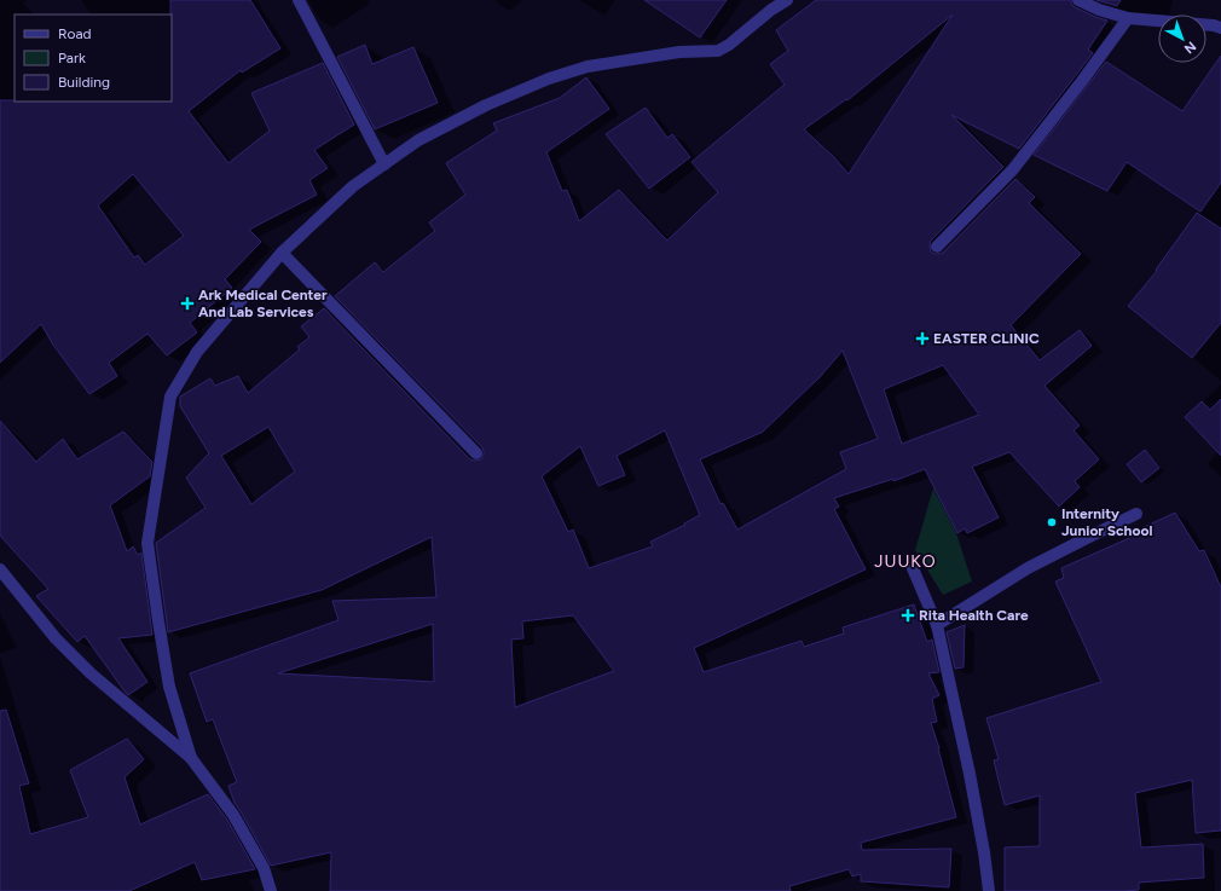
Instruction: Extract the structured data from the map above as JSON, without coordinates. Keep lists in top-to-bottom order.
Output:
{
  "districts": ["JUUKO"],
  "places": {
    "health": ["Ark Medical Center And Lab Services", "EASTER CLINIC", "Rita Health Care"],
    "other": ["Internity Junior School"]
  },
  "legend": ["Road", "Park", "Building"],
  "north": "bottom right"
}
